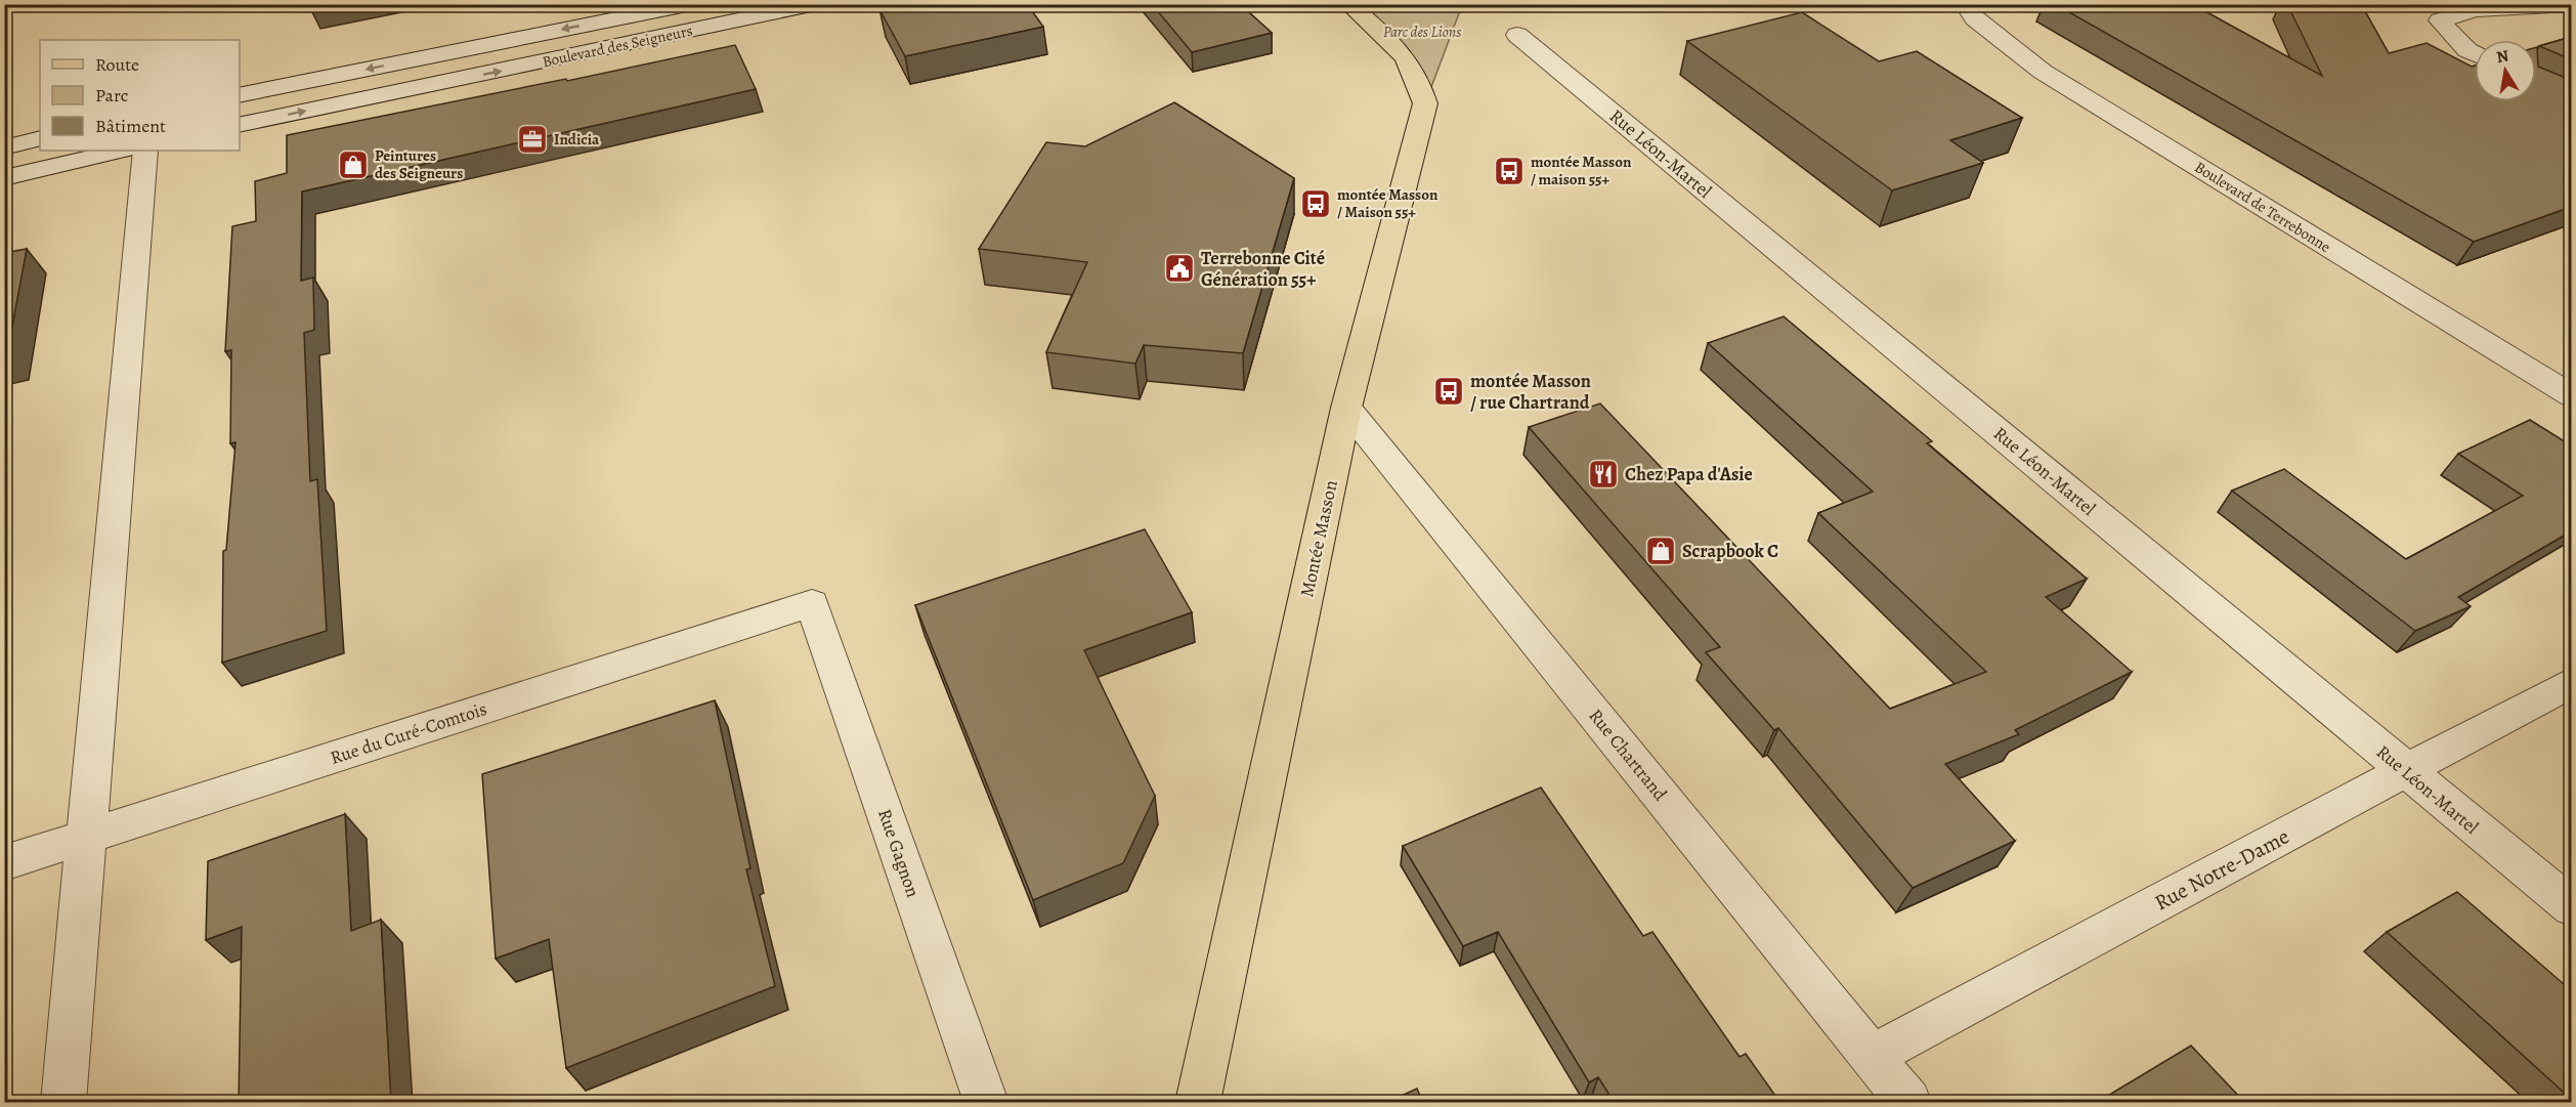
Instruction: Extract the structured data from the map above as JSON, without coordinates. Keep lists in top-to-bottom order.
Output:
{
  "streets": {
    "main road": ["Montée Masson"],
    "street": [
      "Boulevard des Seigneurs",
      "Rue Léon-Martel",
      "Boulevard de Terrebonne",
      "Rue du Curé-Comtois",
      "Rue Chartrand",
      "Rue Gagnon",
      "Rue Notre-Dame"
    ]
  },
  "crossings": [
    ["Rue Léon-Martel", "Rue Notre-Dame"],
    ["Montée Masson", "Rue Chartrand"],
    ["Rue du Curé-Comtois", "Rue Gagnon"],
    ["Rue Chartrand", "Rue Notre-Dame"]
  ],
  "parks": ["Parc des Lions"],
  "places": {
    "office": ["Indicia"],
    "shop": ["Peintures des Seigneurs", "Scrapbook C"],
    "bus stop": ["montée Masson / maison 55+", "montée Masson / Maison 55+", "montée Masson / rue Chartrand"],
    "public building": ["Terrebonne Cité Génération 55+"],
    "restaurant": ["Chez Papa d'Asie"]
  },
  "legend": ["Route", "Parc", "Bâtiment"],
  "north": "top"
}
